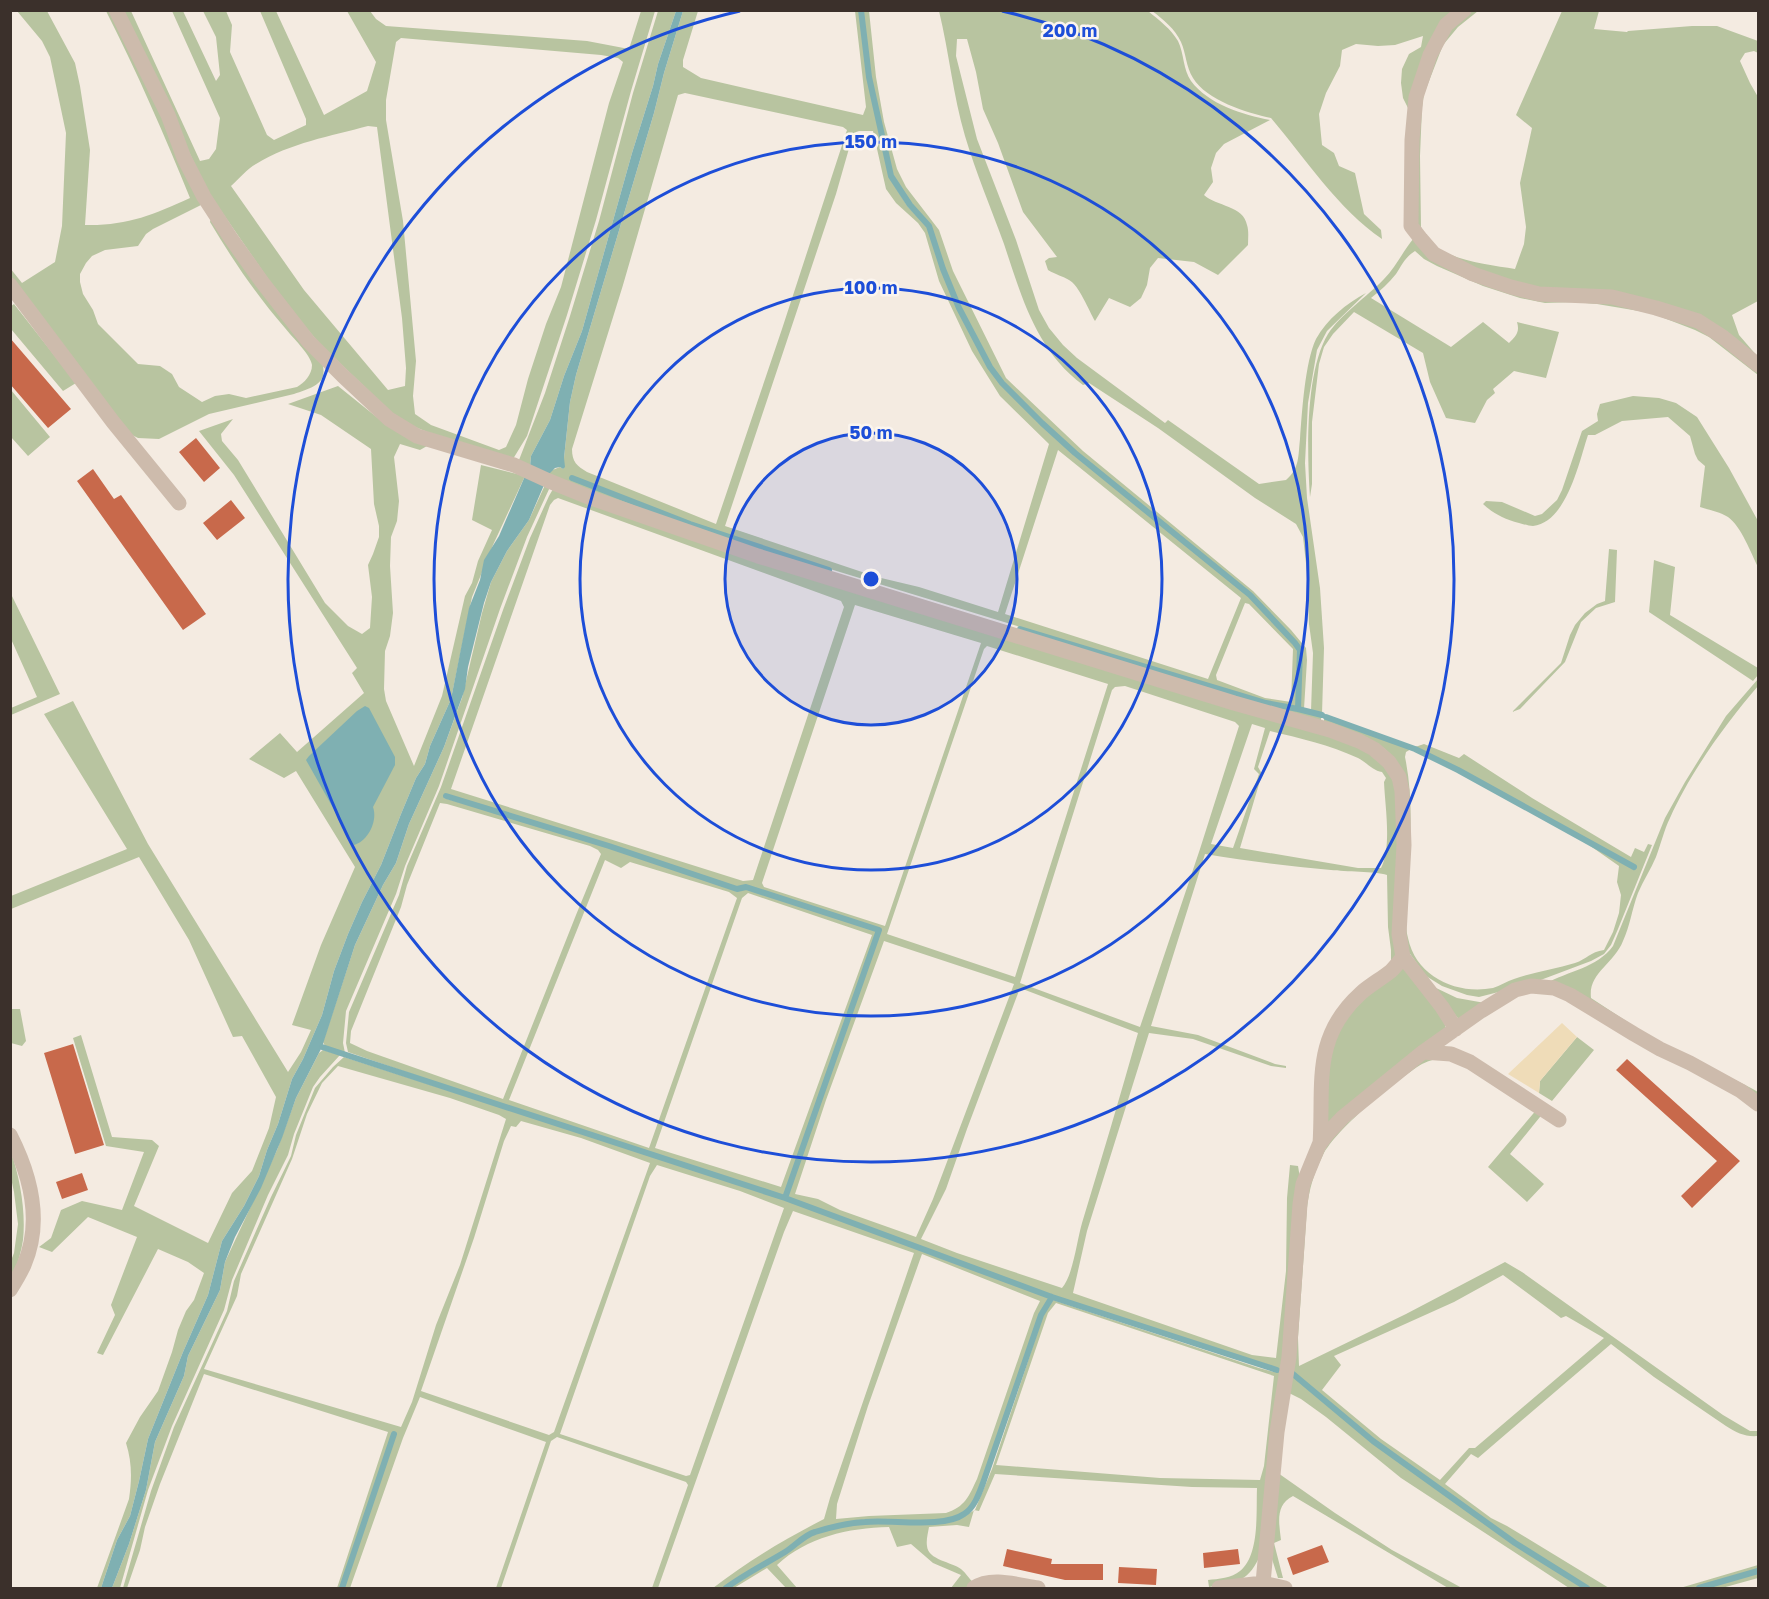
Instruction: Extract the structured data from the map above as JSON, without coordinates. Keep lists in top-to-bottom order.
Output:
{
  "rings": [
    "200 m",
    "150 m",
    "100 m",
    "50 m"
  ]
}
